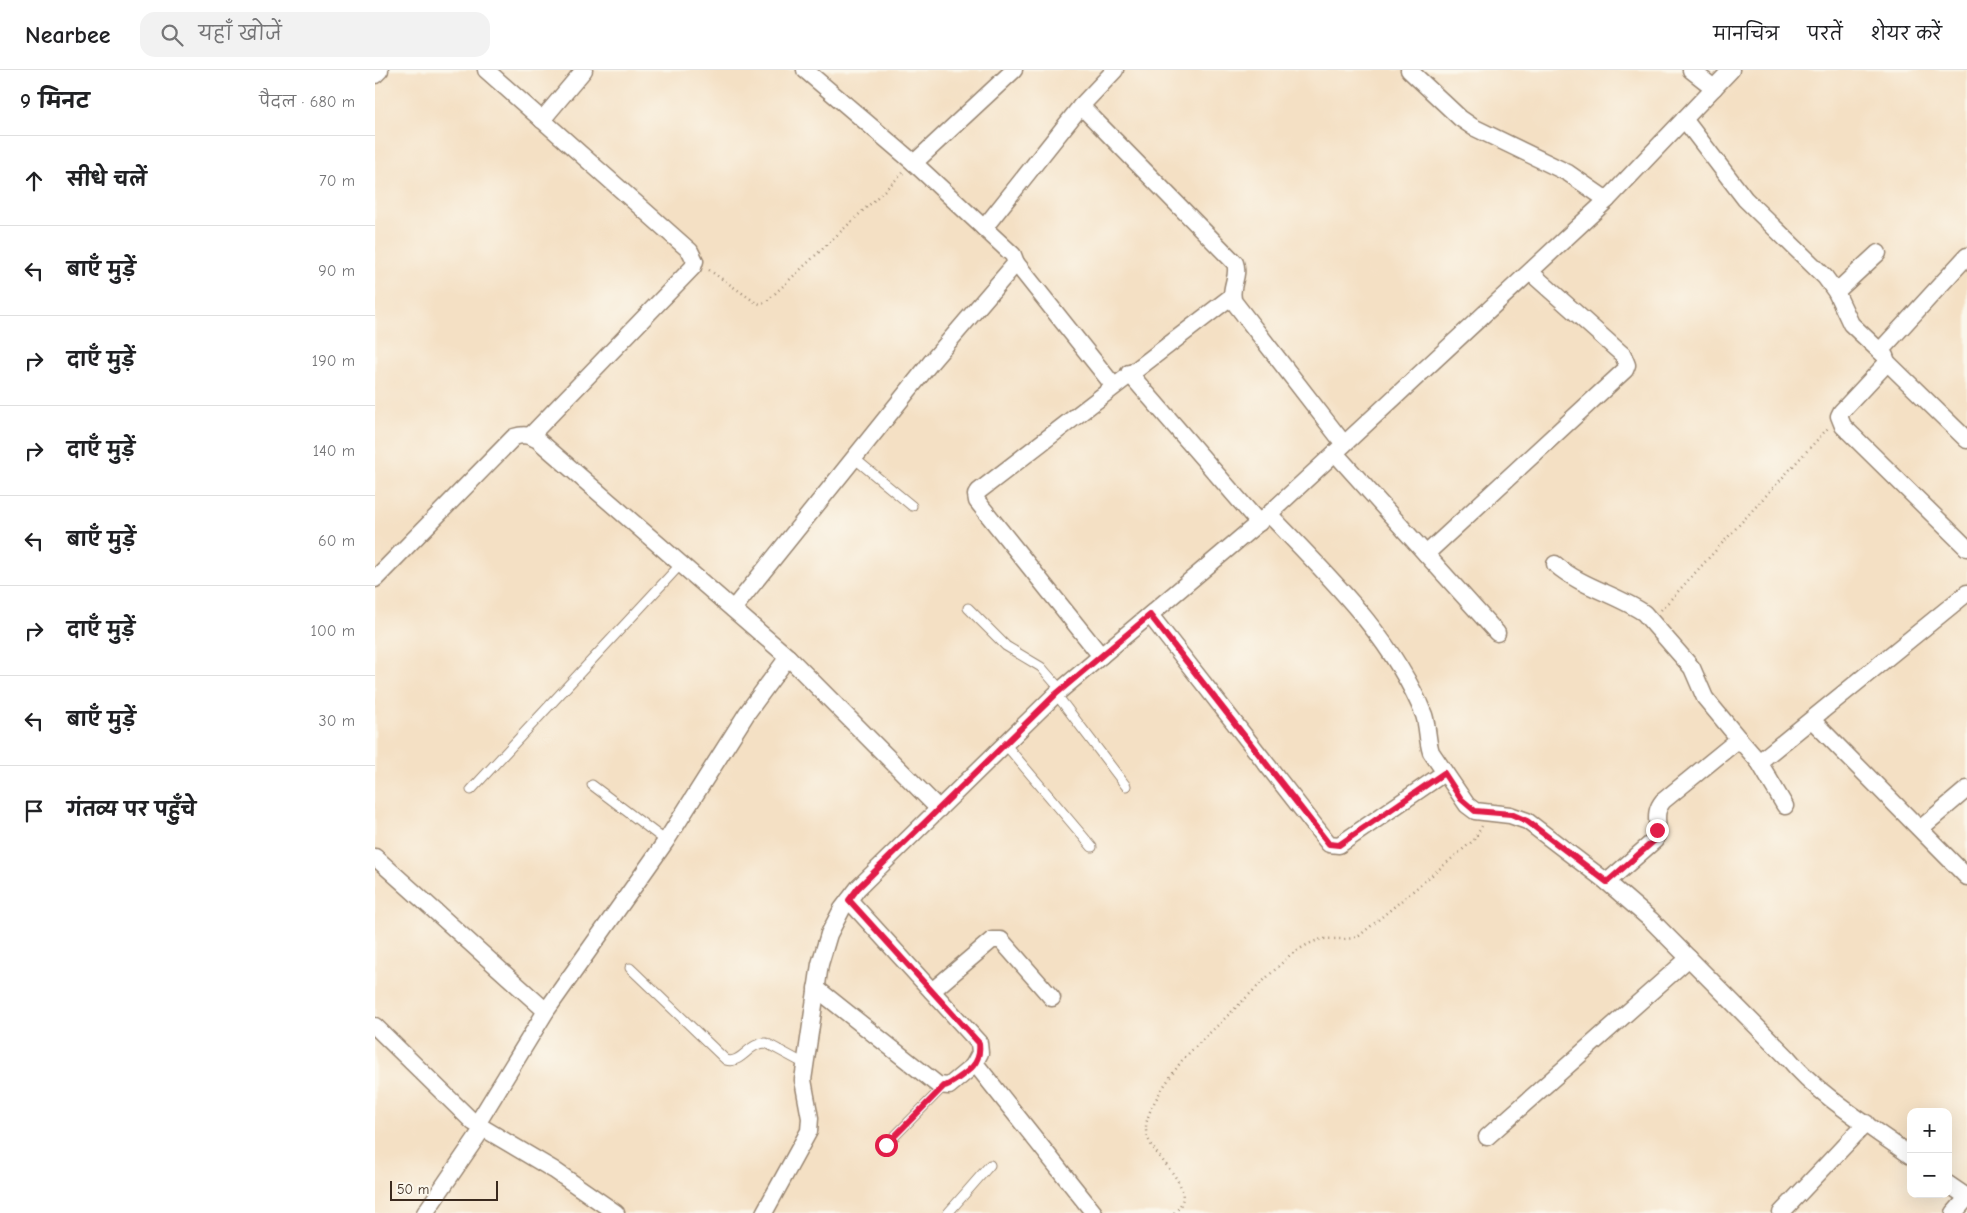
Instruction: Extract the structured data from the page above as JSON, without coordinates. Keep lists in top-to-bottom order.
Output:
{
  "scale_bar": "50 m",
  "page": {
    "header": "Nearbee",
    "search": "यहाँ खोजें",
    "nav": ["मानचित्र", "परतें", "शेयर करें"],
    "heading": ["9 मिनट", "पैदल · 680 m"],
    "list": [
      ["सीधे चलें", "70 m"],
      ["बाएँ मुड़ें", "90 m"],
      ["दाएँ मुड़ें", "190 m"],
      ["दाएँ मुड़ें", "140 m"],
      ["बाएँ मुड़ें", "60 m"],
      ["दाएँ मुड़ें", "100 m"],
      ["बाएँ मुड़ें", "30 m"],
      "गंतव्य पर पहुँचे"
    ],
    "map_buttons": ["+", "−"],
    "scale": "50 m"
  }
}
